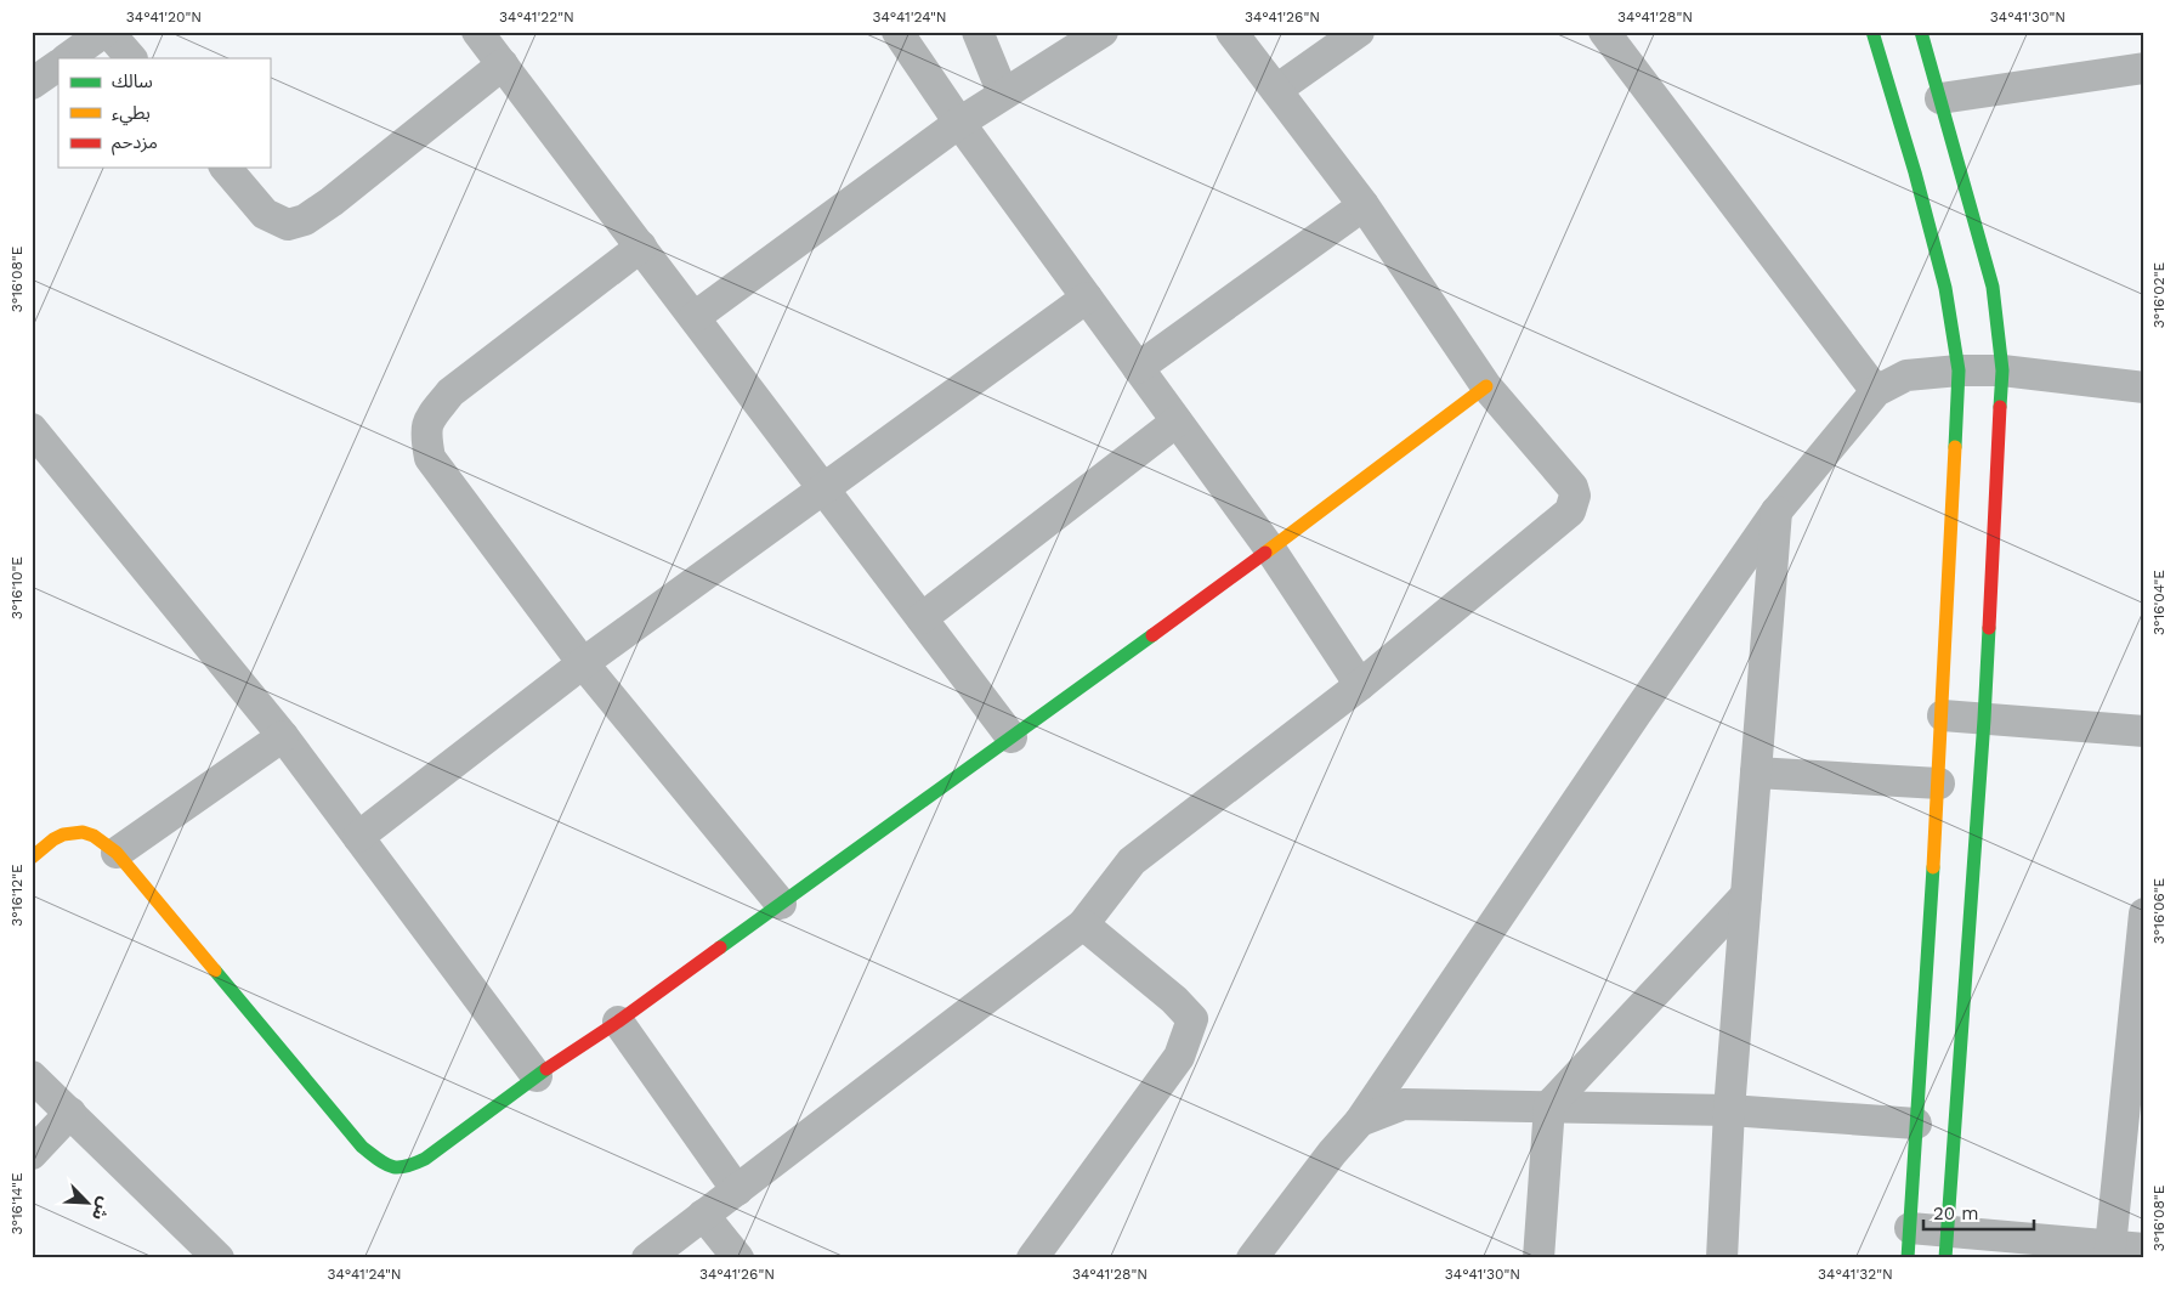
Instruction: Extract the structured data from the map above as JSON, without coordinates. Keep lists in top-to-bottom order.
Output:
{
  "legend": ["سالك", "بطيء", "مزدحم"],
  "scale_bar": "20 m",
  "north": "bottom right",
  "coordinates": [
    "34°41'20\"N",
    "34°41'22\"N",
    "34°41'24\"N",
    "34°41'26\"N",
    "34°41'28\"N",
    "34°41'30\"N",
    "3°16'08\"E",
    "3°16'02\"E",
    "3°16'10\"E",
    "3°16'04\"E",
    "3°16'12\"E",
    "3°16'06\"E",
    "3°16'14\"E",
    "34°41'32\"N"
  ]
}
